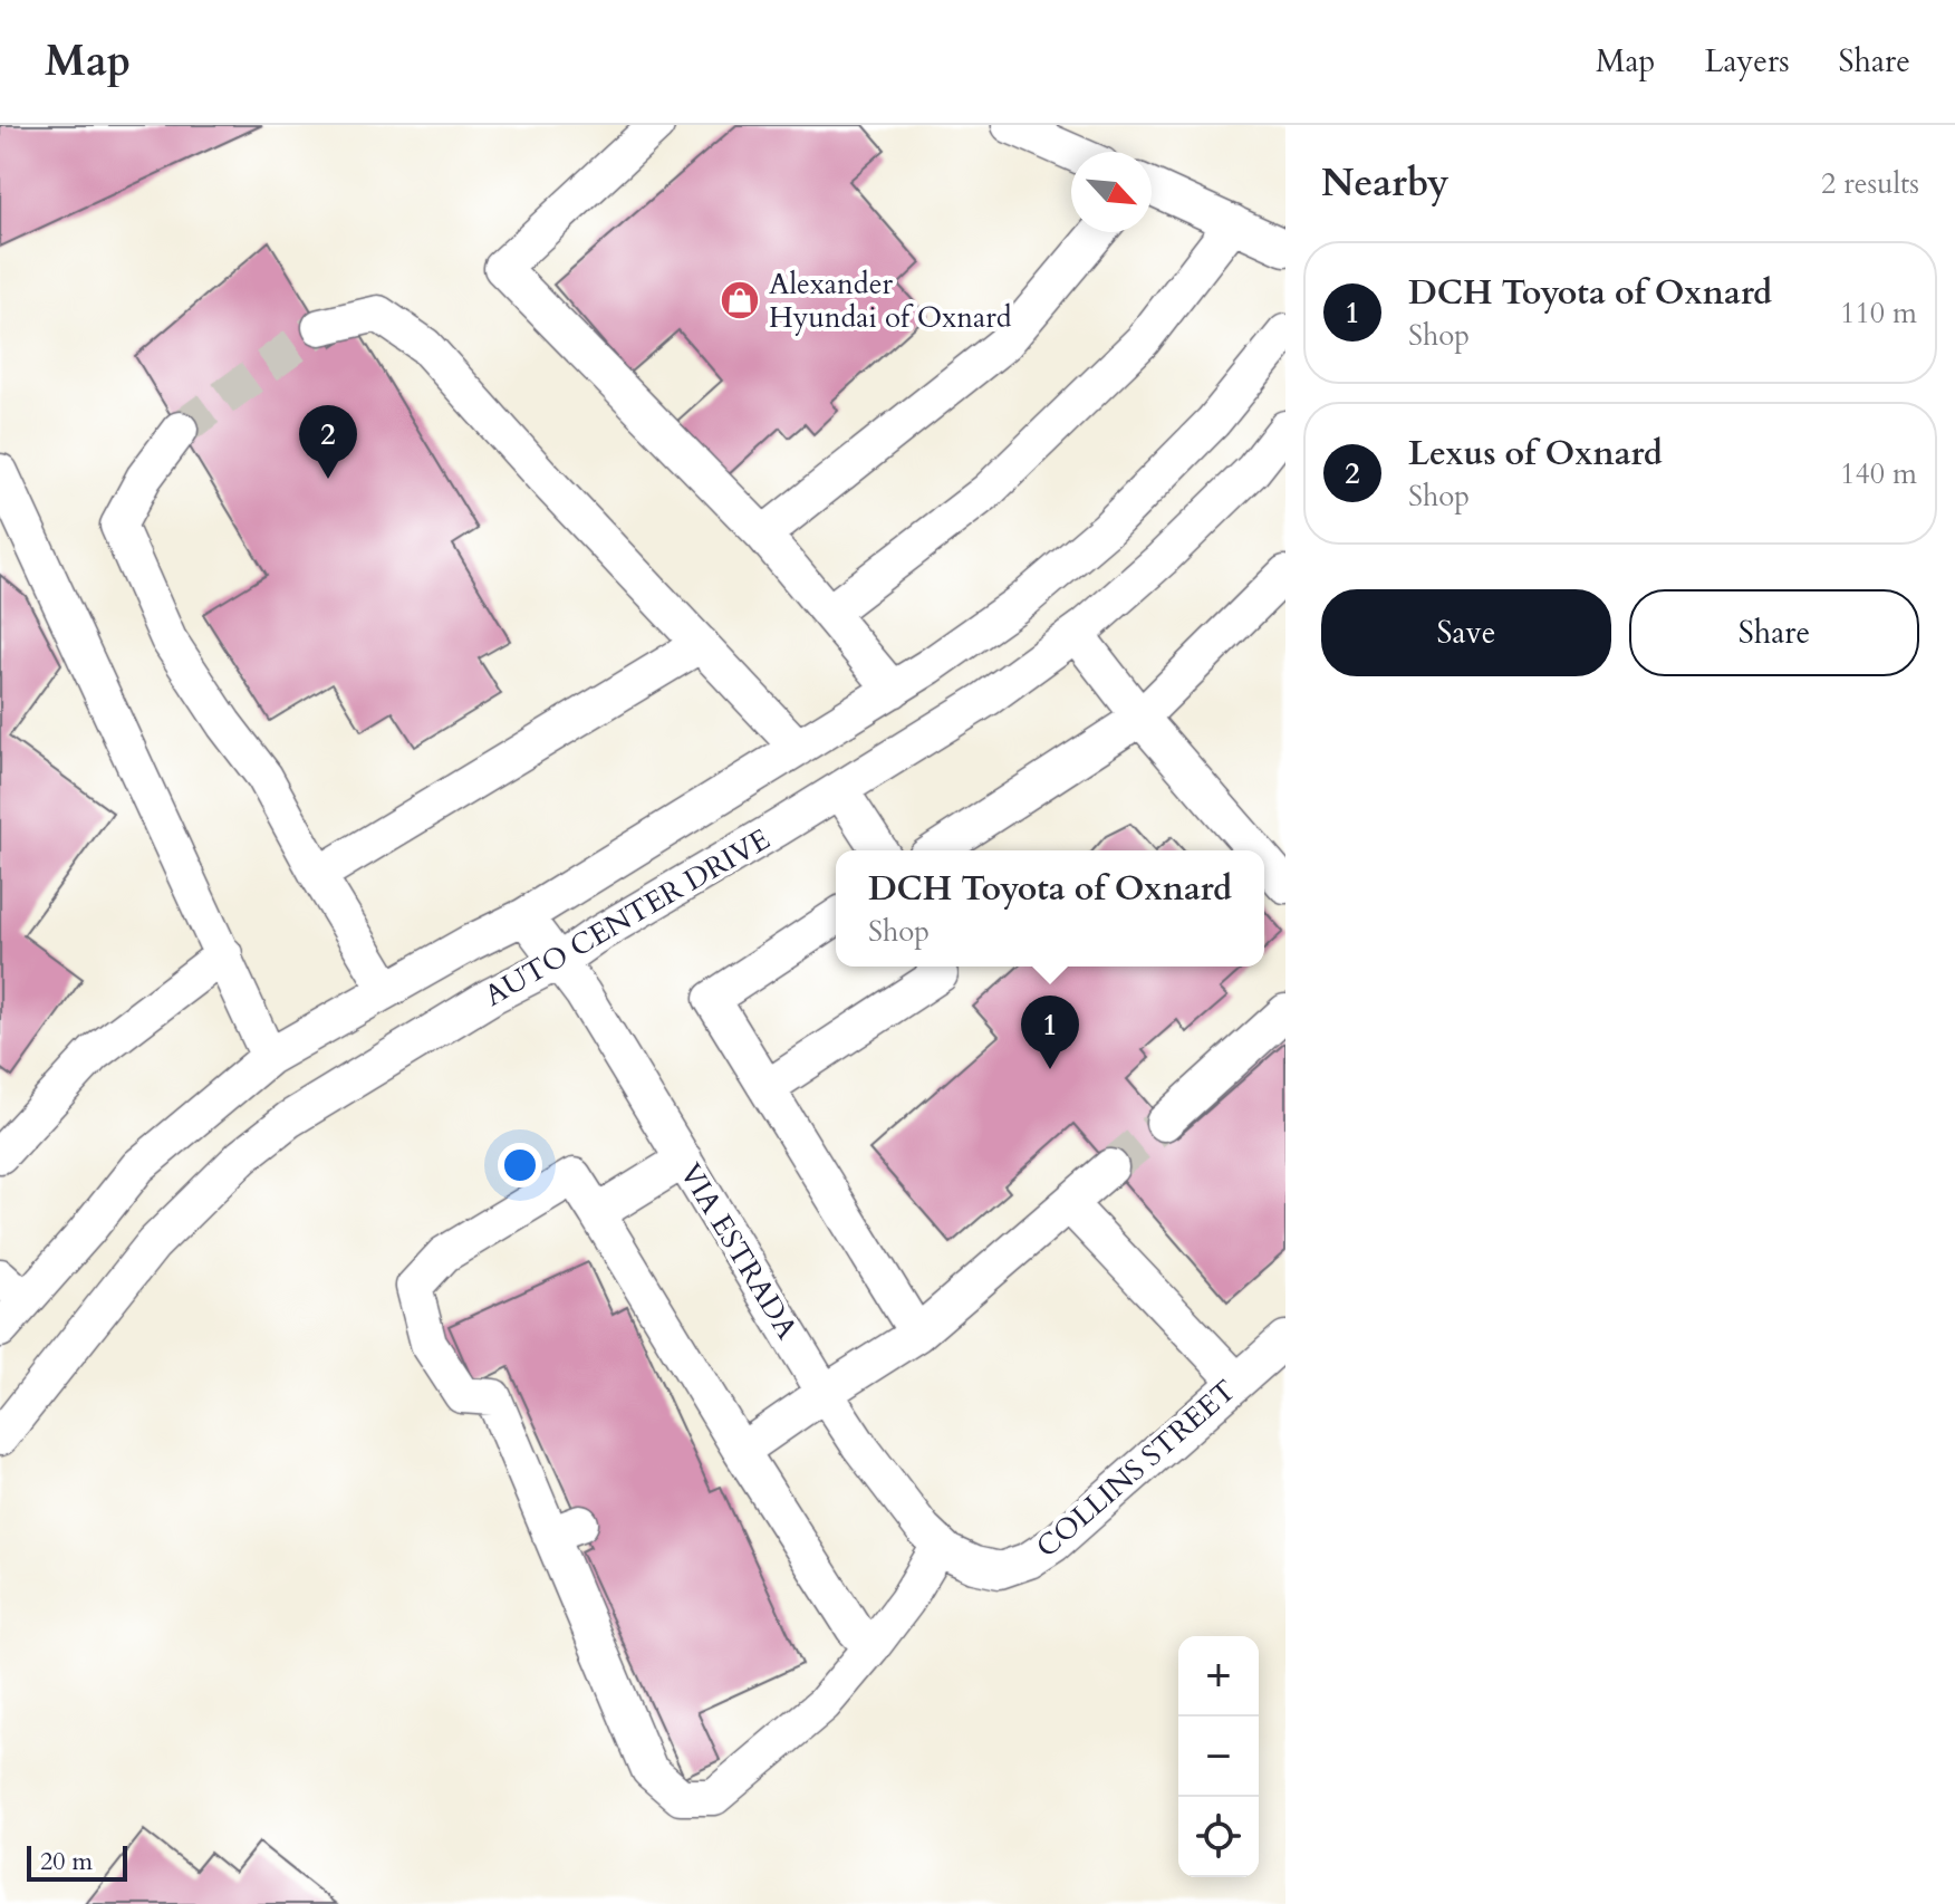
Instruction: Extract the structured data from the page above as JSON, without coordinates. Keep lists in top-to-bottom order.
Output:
{
  "streets": {
    "street": ["AUTO CENTER DRIVE", "VIA ESTRADA", "COLLINS STREET"]
  },
  "crossings": [
    ["AUTO CENTER DRIVE", "VIA ESTRADA"],
    ["VIA ESTRADA", "COLLINS STREET"]
  ],
  "places": {
    "shop": ["Alexander Hyundai of Oxnard"]
  },
  "scale_bar": "20 m",
  "north": "bottom right",
  "page": {
    "header": "Map",
    "nav": ["Map", "Layers", "Share"],
    "heading": ["Nearby", "2 results"],
    "list": [
      {
        "mark": "1",
        "name": "DCH Toyota of Oxnard",
        "note": "Shop",
        "value": "110 m"
      },
      {
        "mark": "2",
        "name": "Lexus of Oxnard",
        "note": "Shop",
        "value": "140 m"
      }
    ],
    "pins": ["2", "1"],
    "buttons": ["Save", "Share"],
    "popup": ["DCH Toyota of Oxnard", "Shop"],
    "map_buttons": ["+", "−"],
    "scale": "20 m"
  }
}
